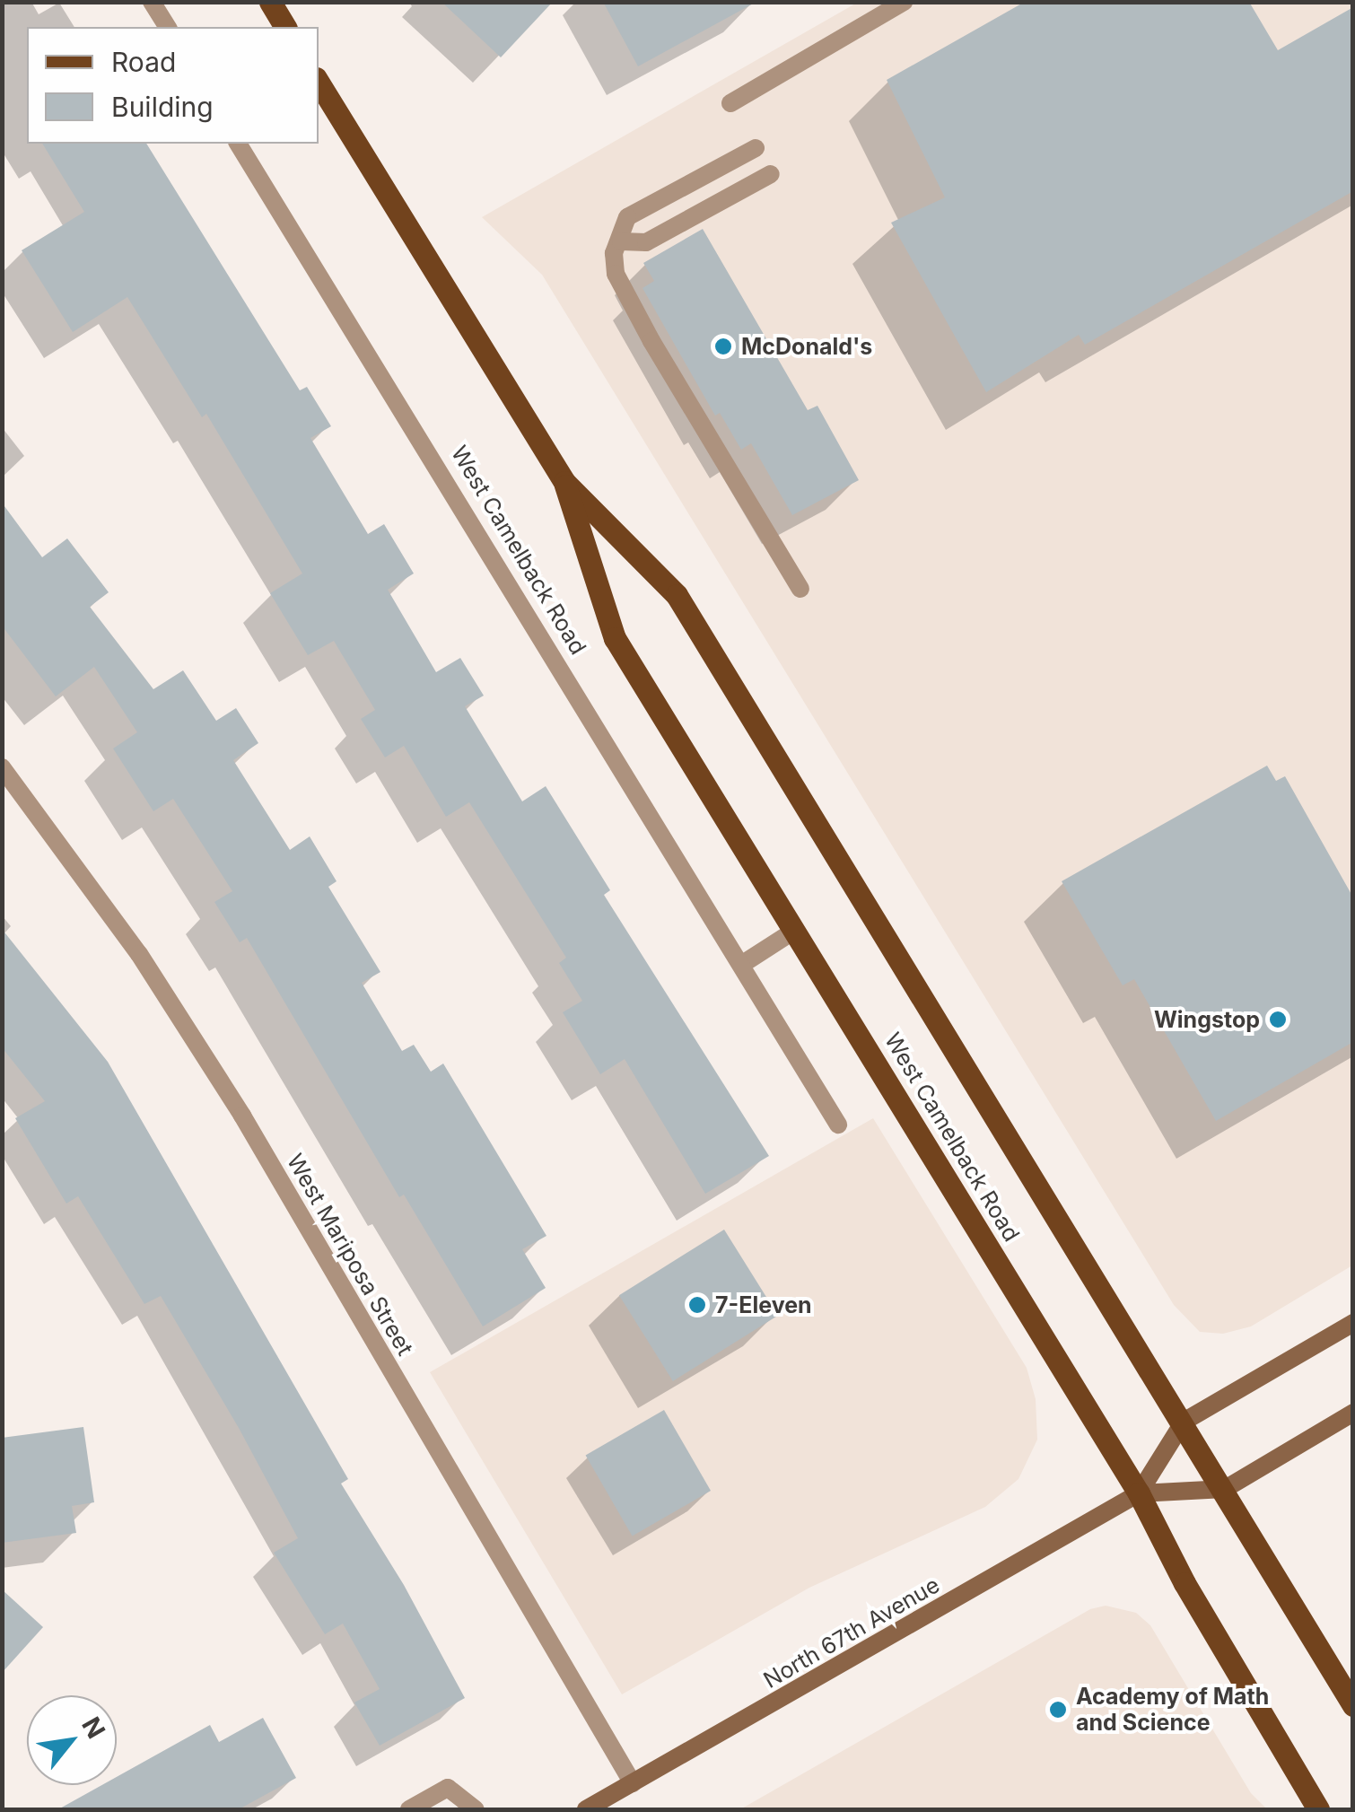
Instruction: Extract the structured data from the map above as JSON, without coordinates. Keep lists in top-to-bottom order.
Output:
{
  "streets": {
    "main road": ["West Camelback Road", "North 67th Avenue"],
    "street": ["West Mariposa Street"]
  },
  "crossings": [
    ["West Camelback Road", "North 67th Avenue"],
    ["West Mariposa Street", "North 67th Avenue"]
  ],
  "places": [
    "McDonald's",
    "Wingstop",
    "7-Eleven",
    "Academy of Math and Science"
  ],
  "legend": ["Road", "Building"],
  "north": "top right"
}
